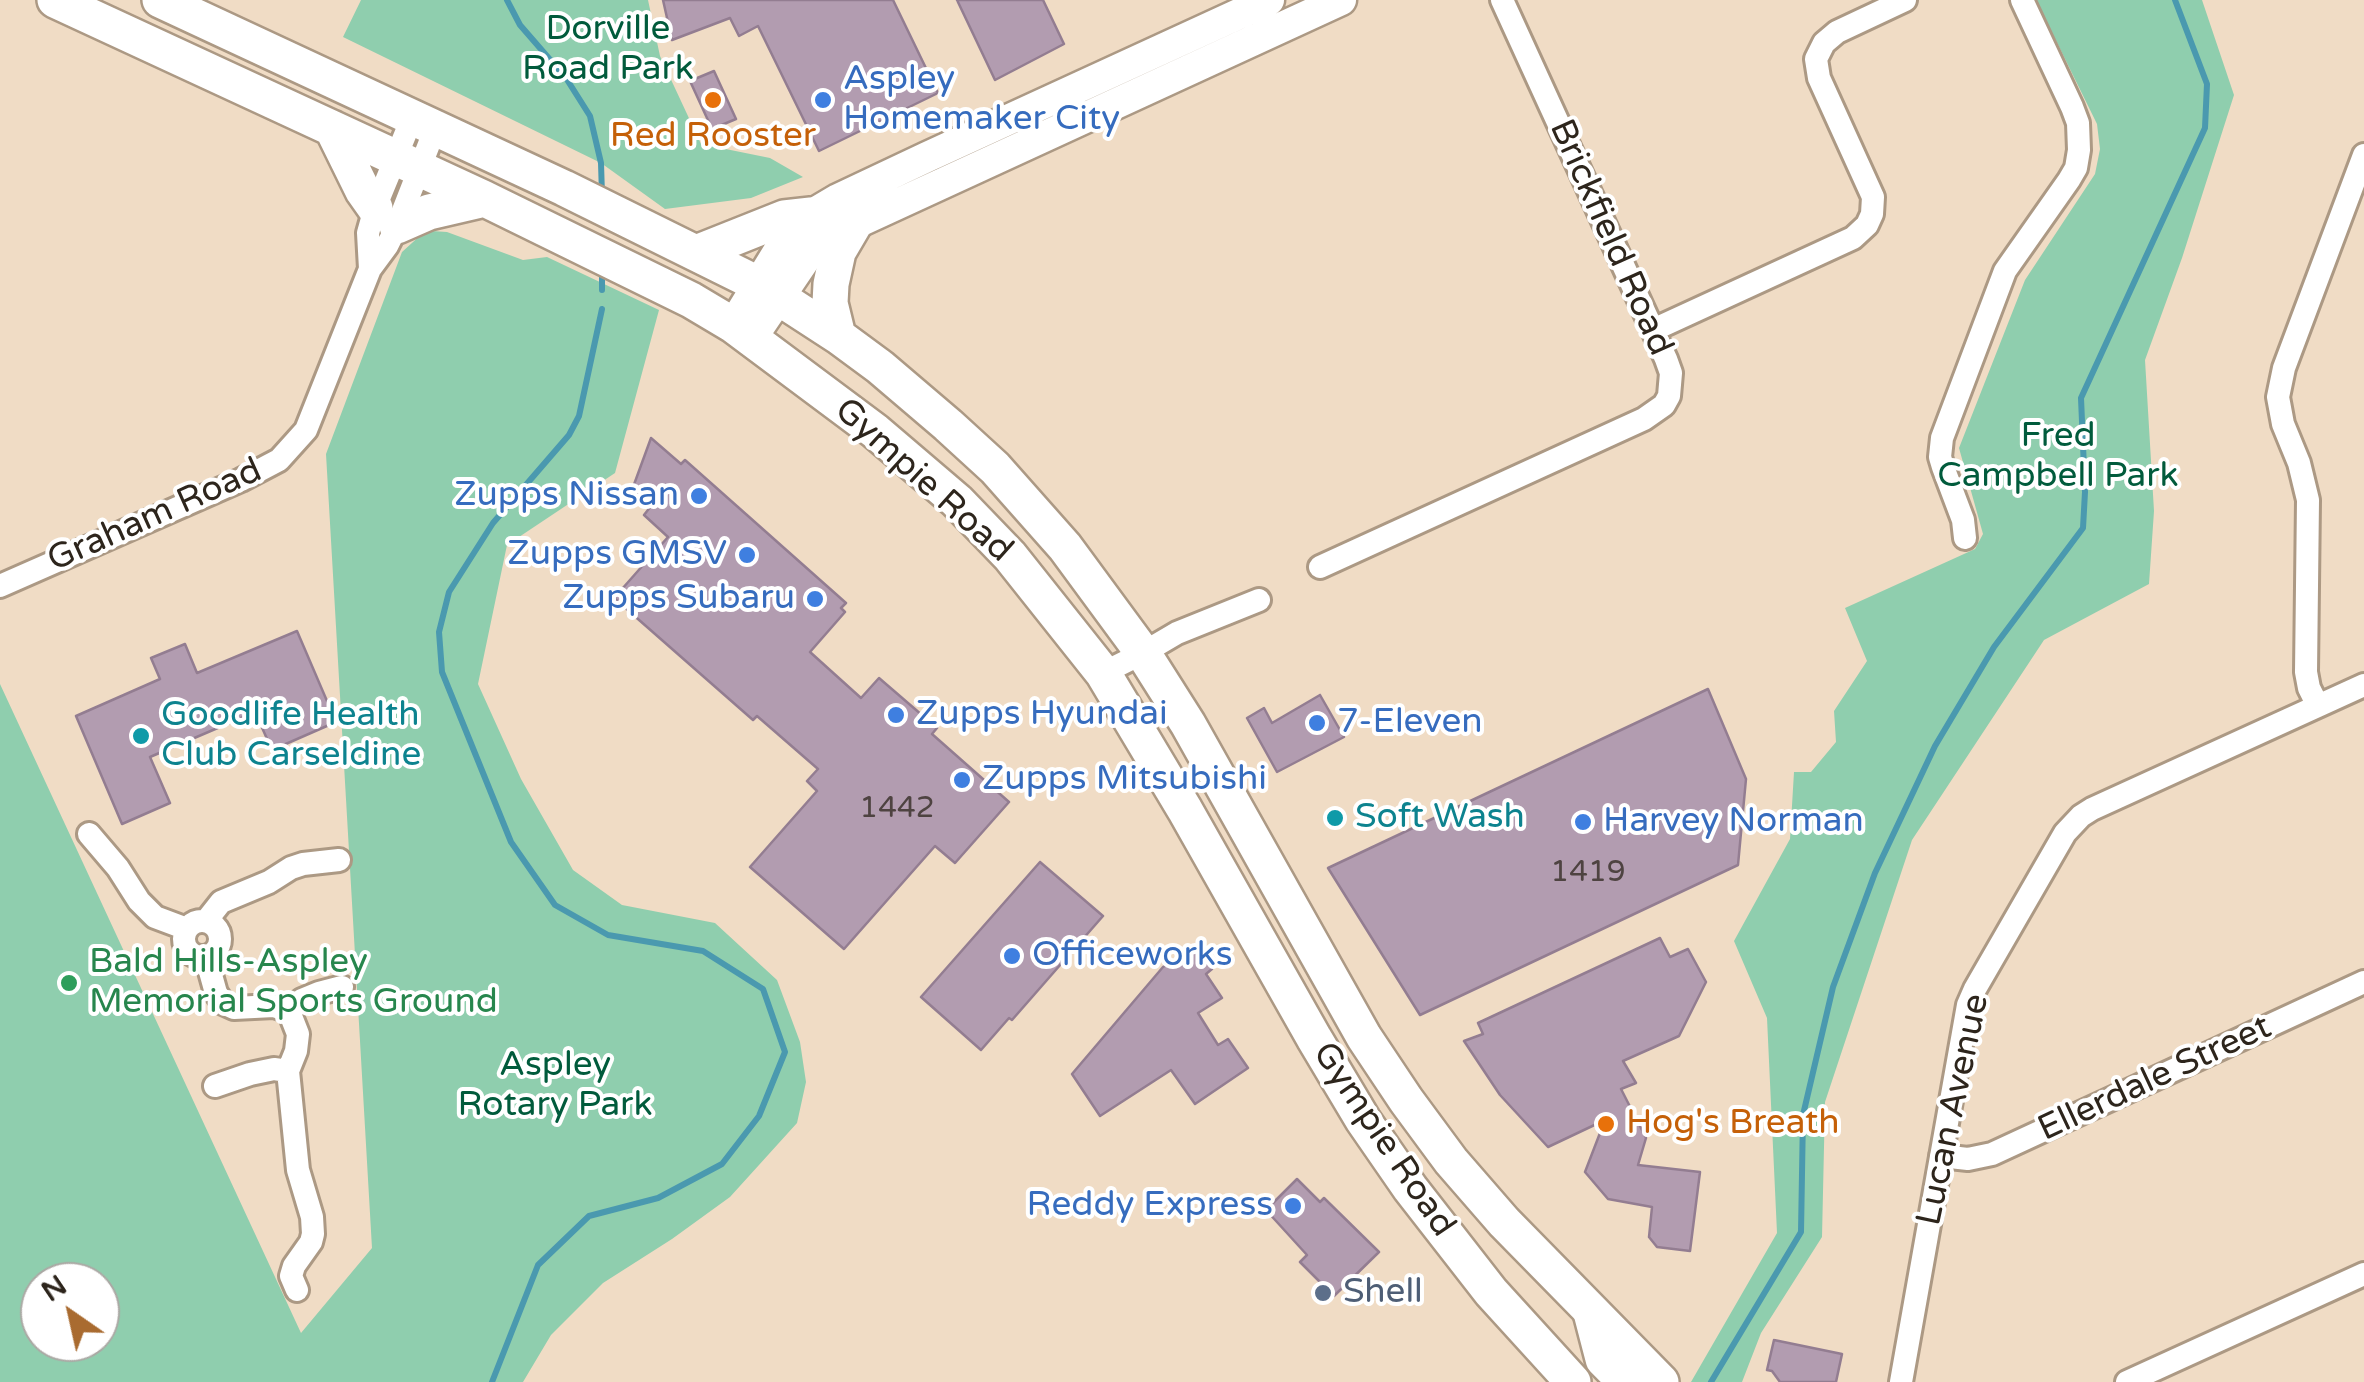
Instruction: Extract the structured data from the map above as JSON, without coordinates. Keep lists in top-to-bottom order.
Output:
{
  "streets": {
    "highway": ["Gympie Road"],
    "street": [
      "Brickfield Road",
      "Graham Road",
      "Ellerdale Street",
      "Lucan Avenue"
    ]
  },
  "crossings": [
    ["Gympie Road", "Graham Road"],
    ["Ellerdale Street", "Lucan Avenue"]
  ],
  "parks": ["Dorville Road Park", "Fred Campbell Park", "Aspley Rotary Park"],
  "places": [
    "Red Rooster",
    "Aspley Homemaker City",
    "Zupps Nissan",
    "Zupps GMSV",
    "Zupps Subaru",
    "Zupps Hyundai",
    "7-Eleven",
    "Goodlife Health Club Carseldine",
    "Zupps Mitsubishi",
    "Soft Wash",
    "Harvey Norman",
    "Officeworks",
    "Bald Hills-Aspley Memorial Sports Ground",
    "Hog's Breath",
    "Reddy Express",
    "Shell"
  ],
  "house_numbers": ["1442", "1419"],
  "north": "top left"
}
